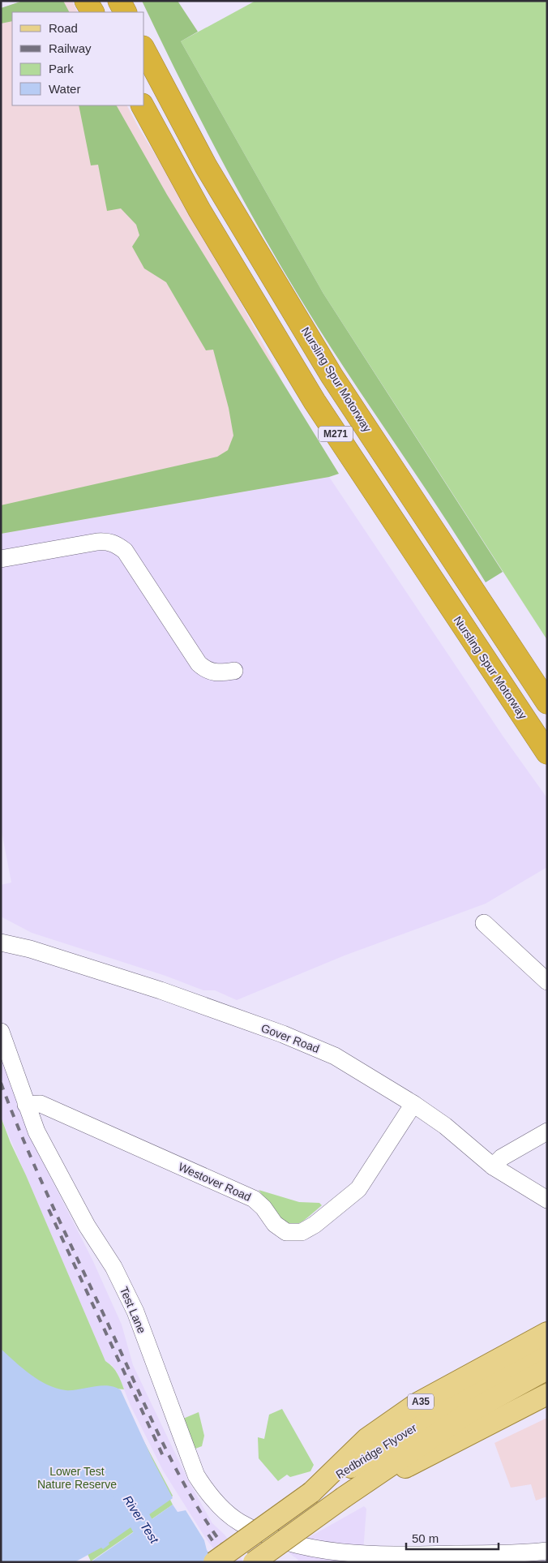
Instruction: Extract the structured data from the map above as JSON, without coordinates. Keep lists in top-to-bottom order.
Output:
{
  "streets": {
    "highway": ["Nursling Spur Motorway", "M271"],
    "main road": ["A35", "Redbridge Flyover"],
    "street": ["Gover Road", "Westover Road", "Test Lane"]
  },
  "crossings": [
    ["Gover Road", "Westover Road"],
    ["Westover Road", "Test Lane"],
    ["A35", "Redbridge Flyover"]
  ],
  "water": ["River Test"],
  "parks": ["Lower Test Nature Reserve"],
  "legend": [
    "Road",
    "Railway",
    "Park",
    "Water"
  ],
  "scale_bar": "50 m"
}
